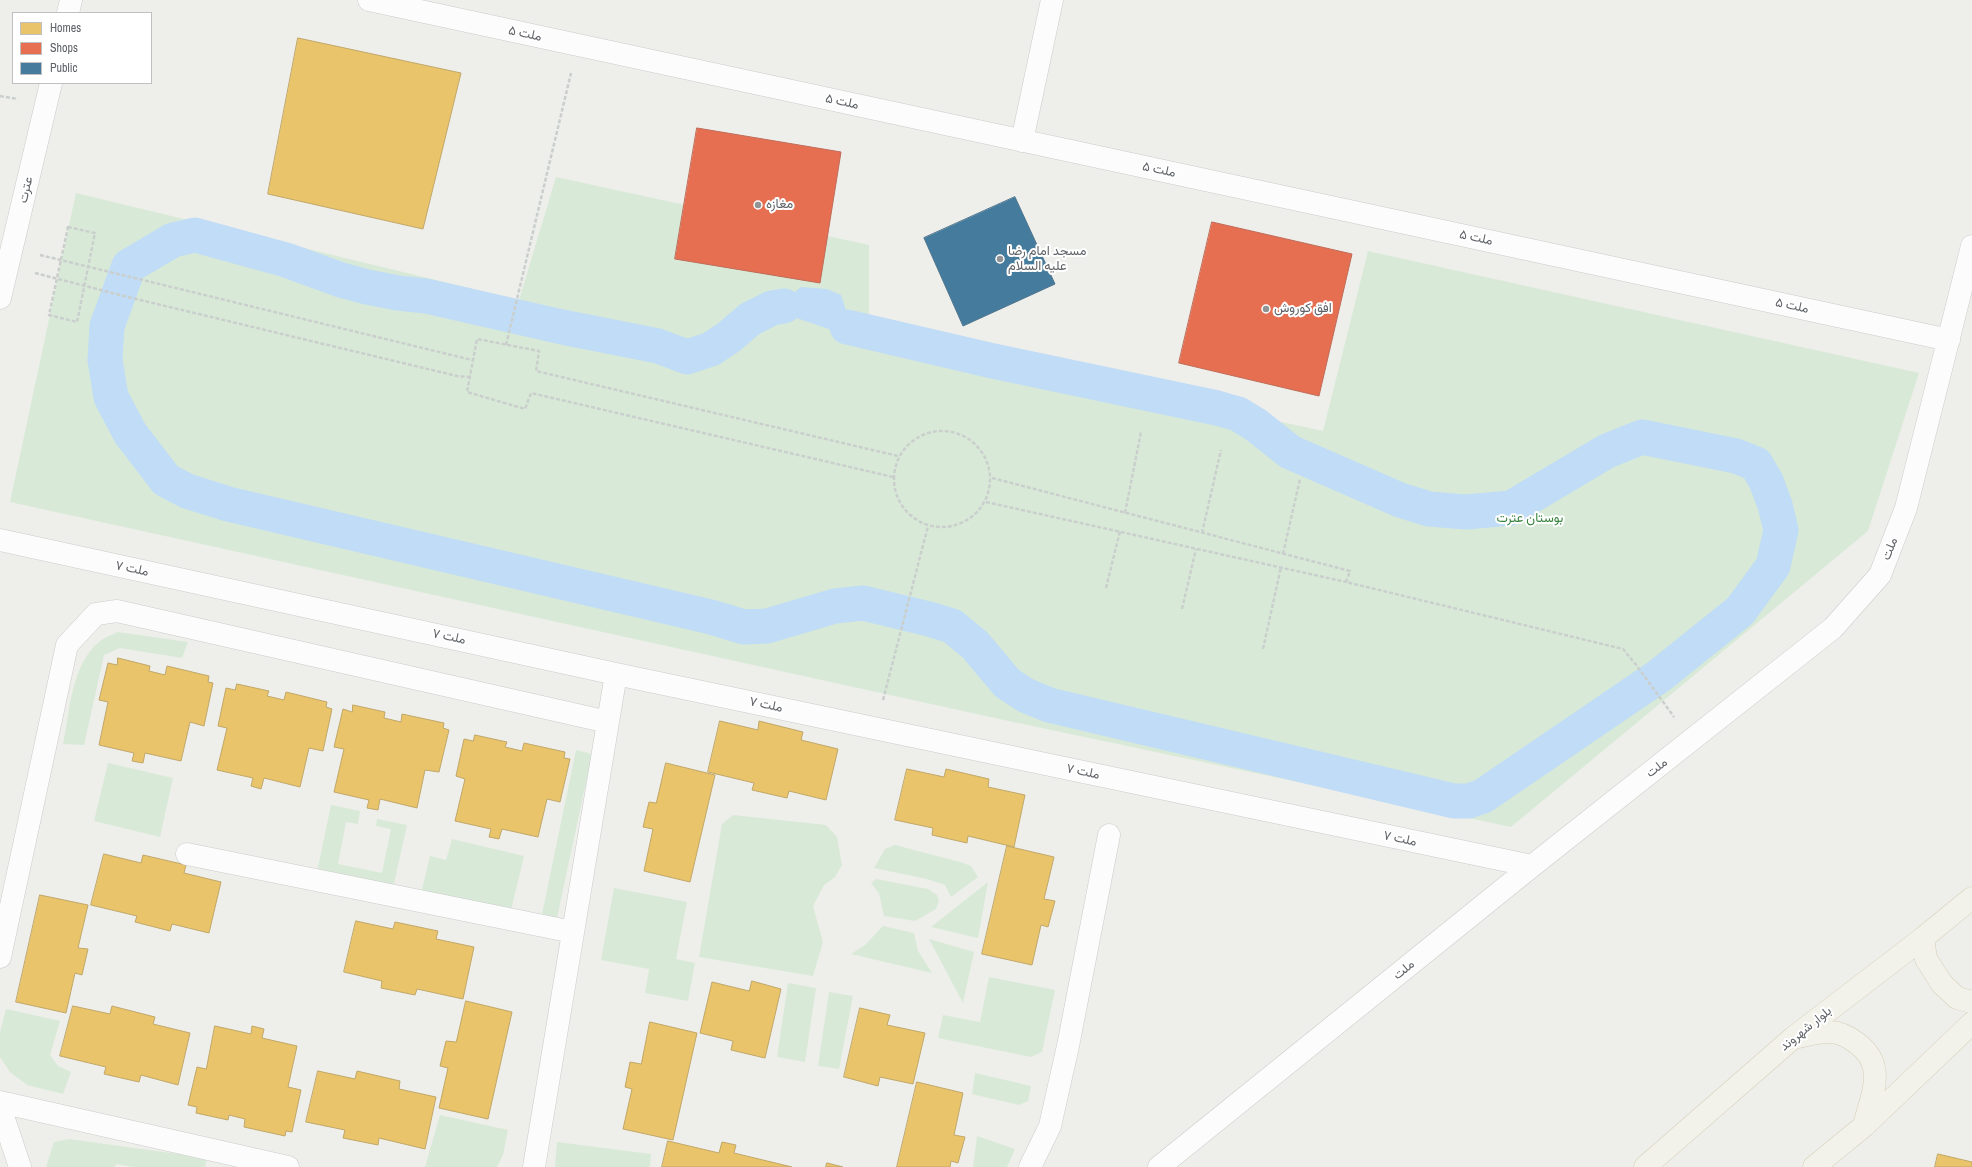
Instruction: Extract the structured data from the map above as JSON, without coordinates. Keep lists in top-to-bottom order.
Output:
{
  "streets": {
    "main road": ["بلوار شهروند"],
    "street": [
      "ملت ۵",
      "عترت",
      "ملت",
      "ملت ۷"
    ]
  },
  "crossings": [
    ["ملت ۵", "ملت"],
    ["ملت", "ملت ۷"]
  ],
  "parks": ["بوستان عترت"],
  "places": ["مغازه", "مسجد امام رضا علیه السلام", "افق کوروش"],
  "legend": ["Homes", "Shops", "Public"]
}
